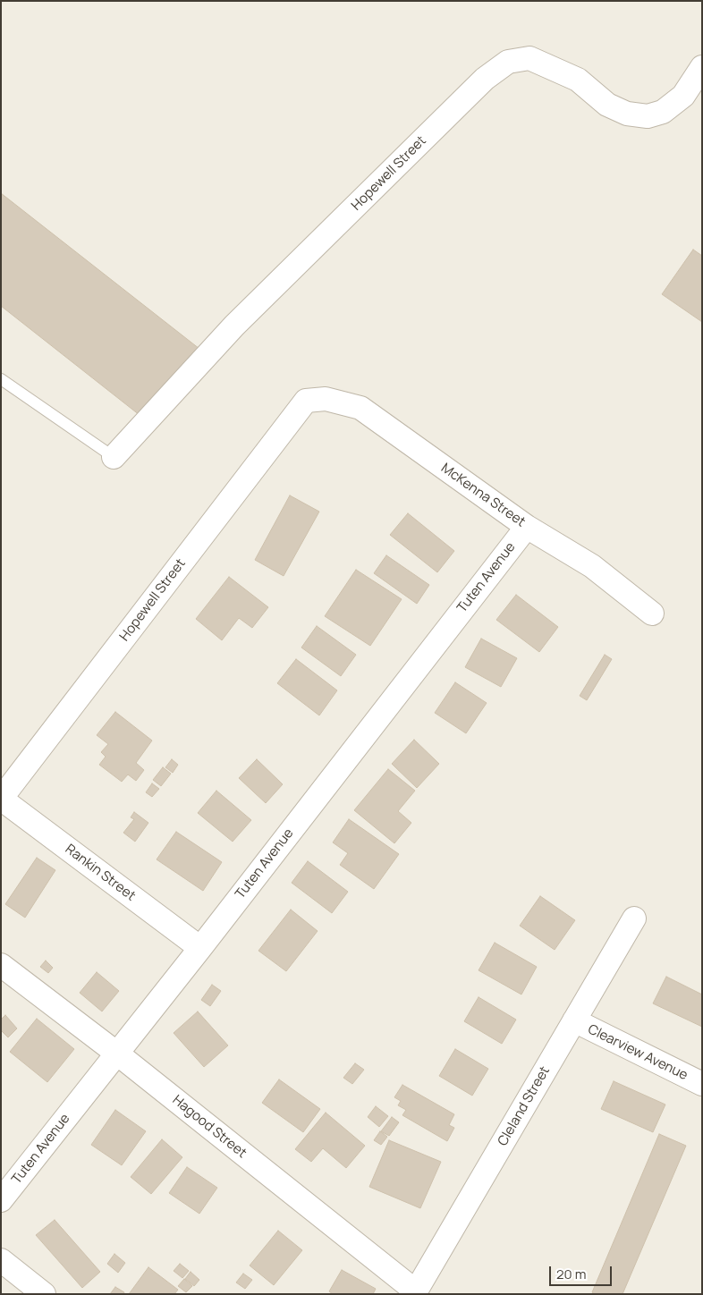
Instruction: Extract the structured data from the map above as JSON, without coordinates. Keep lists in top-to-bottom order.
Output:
{
  "streets": {
    "street": [
      "Hopewell Street",
      "McKenna Street",
      "Tuten Avenue",
      "Rankin Street",
      "Clearview Avenue",
      "Cleland Street",
      "Hagood Street"
    ]
  },
  "crossings": [
    ["Hopewell Street", "McKenna Street"],
    ["Hopewell Street", "Rankin Street"],
    ["McKenna Street", "Tuten Avenue"],
    ["Tuten Avenue", "Rankin Street"],
    ["Tuten Avenue", "Hagood Street"],
    ["Clearview Avenue", "Cleland Street"],
    ["Cleland Street", "Hagood Street"]
  ],
  "scale_bar": "20 m"
}
